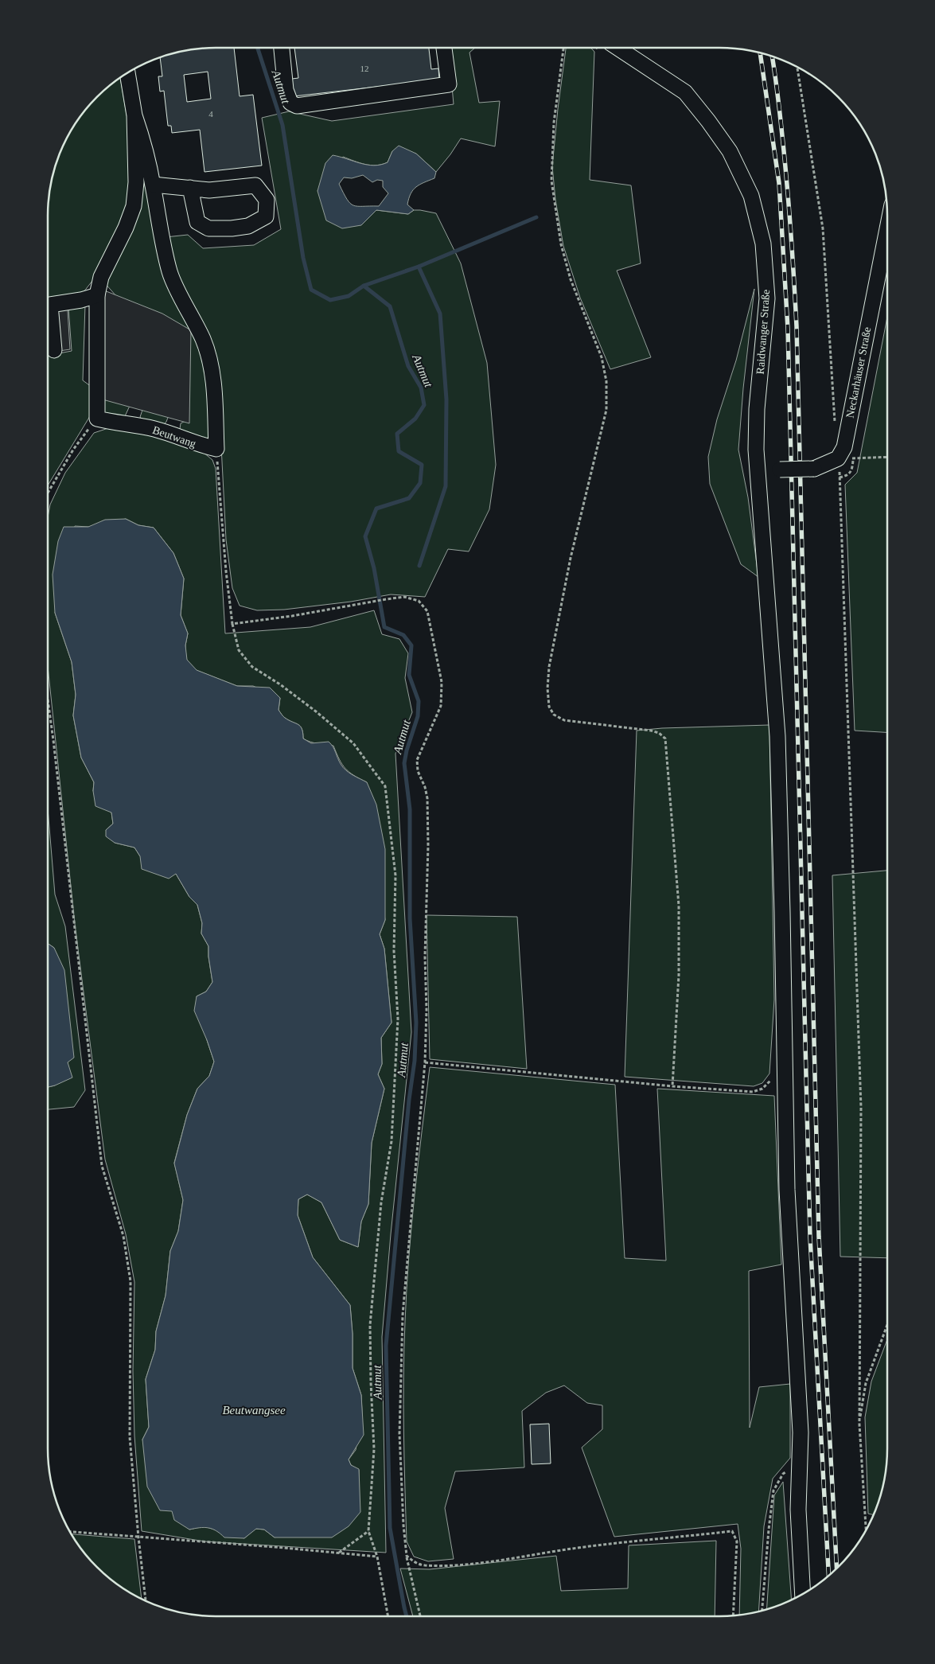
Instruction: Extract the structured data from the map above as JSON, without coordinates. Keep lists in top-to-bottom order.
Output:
{
  "streets": {
    "street": ["Raidwanger Straße", "Neckarhäuser Straße", "Beutwang"]
  },
  "crossings": [
    ["Raidwanger Straße", "Neckarhäuser Straße"]
  ],
  "water": ["Autmut", "Beutwangsee"],
  "house_numbers": ["12", "4"]
}
